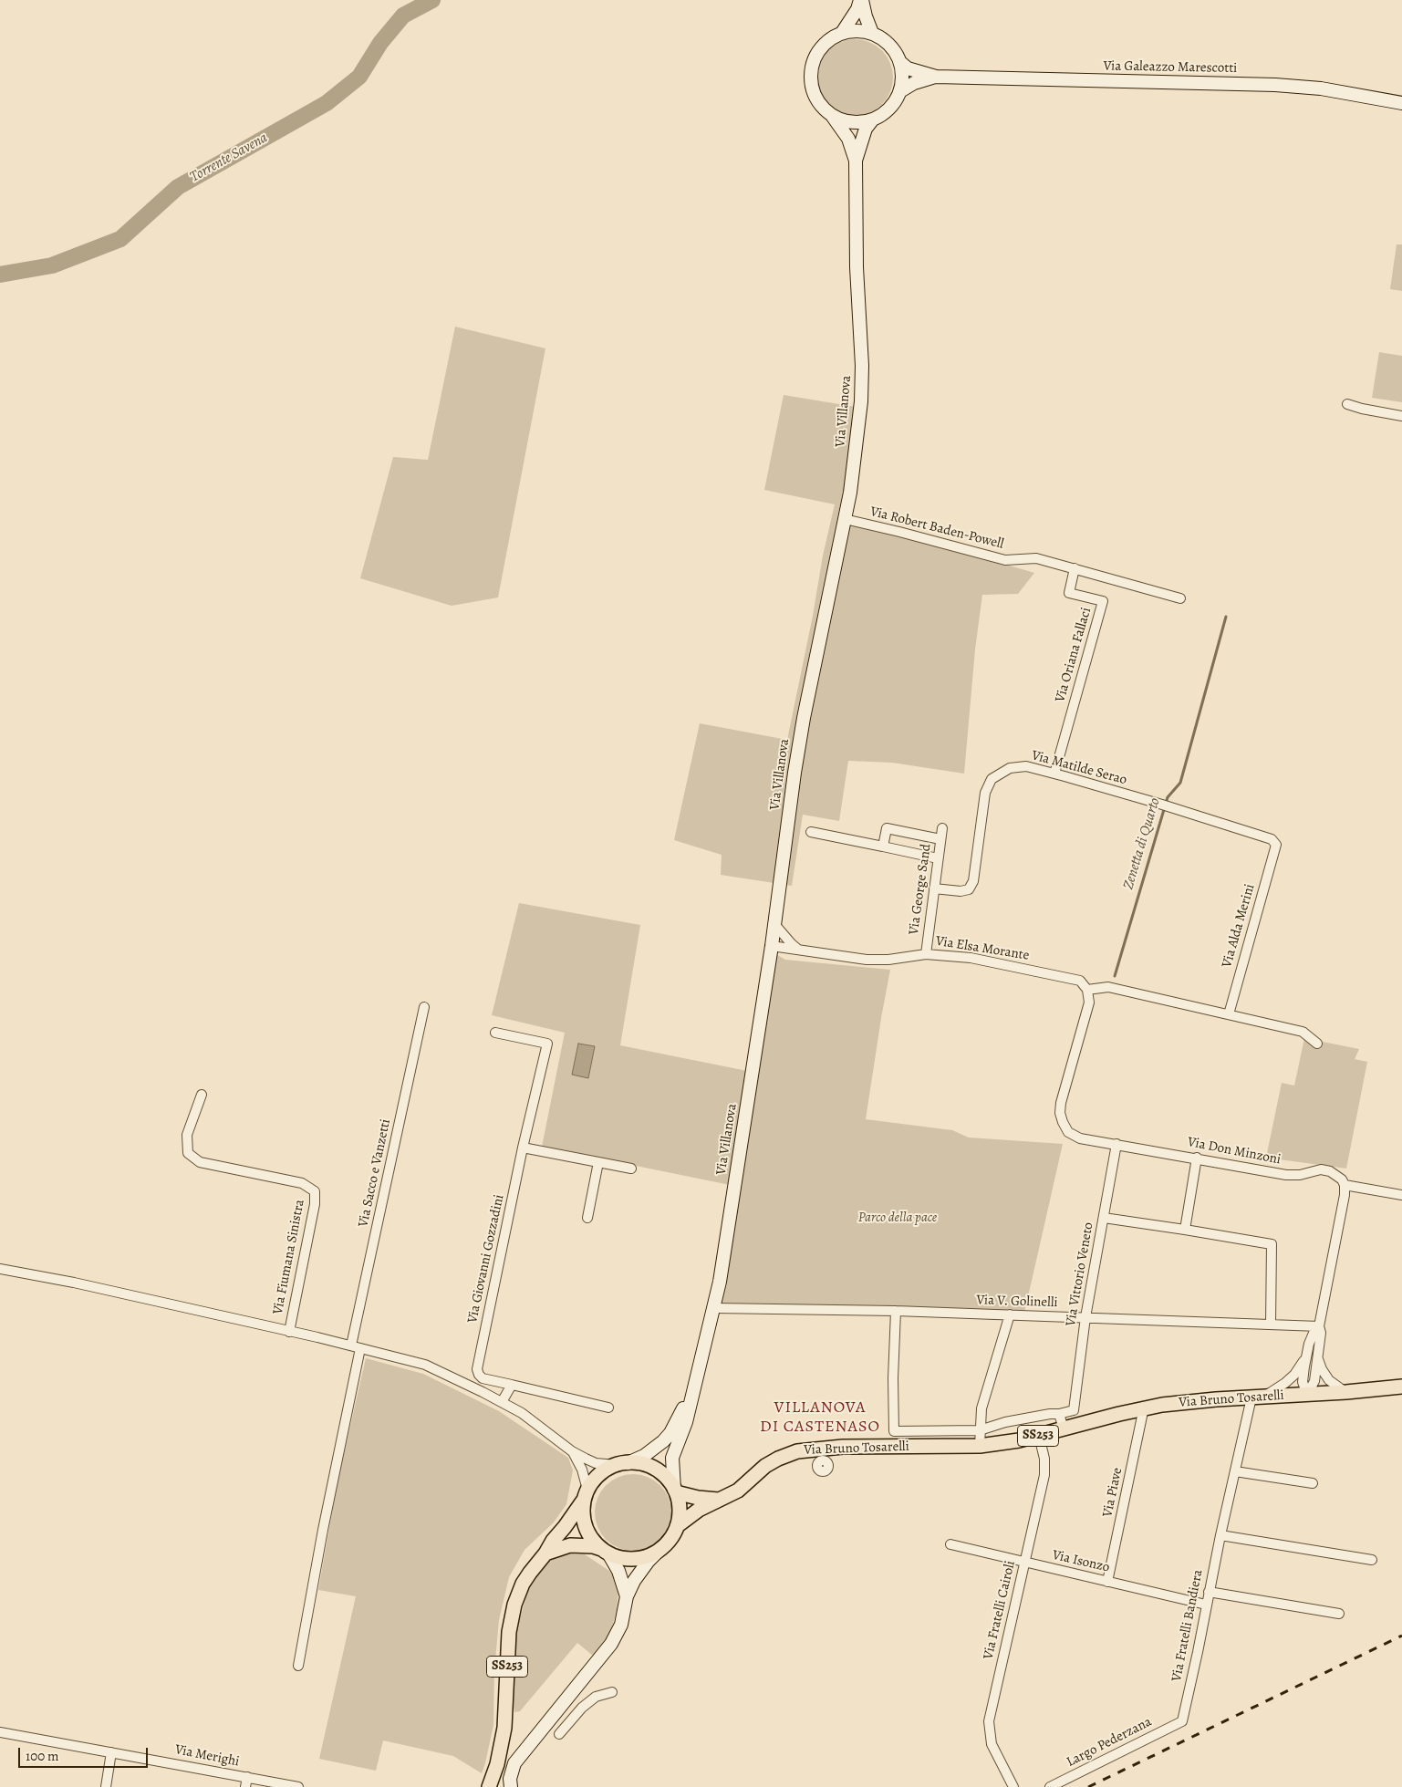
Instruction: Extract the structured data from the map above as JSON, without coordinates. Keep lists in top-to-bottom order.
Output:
{
  "streets": {
    "main road": [
      "Via Galeazzo Marescotti",
      "Via Villanova",
      "Via Bruno Tosarelli",
      "SS253"
    ],
    "street": [
      "Via Robert Baden-Powell",
      "Via Oriana Fallaci",
      "Via Matilde Serao",
      "Via George Sand",
      "Via Alda Merini",
      "Via Elsa Morante",
      "Via Don Minzoni",
      "Via Sacco e Vanzetti",
      "Via Fiumana Sinistra",
      "Via Giovanni Gozzadini",
      "Via Vittorio Veneto",
      "Via V. Golinelli",
      "Via Piave",
      "Via Isonzo",
      "Via Fratelli Cairoli",
      "Via Fratelli Bandiera",
      "Largo Pederzana",
      "Via Merighi"
    ]
  },
  "crossings": [
    ["Via Galeazzo Marescotti", "Via Villanova"],
    ["Via Villanova", "Via Robert Baden-Powell"],
    ["Via Villanova", "Via Elsa Morante"],
    ["Via Villanova", "Via Fiumana Sinistra"],
    ["Via Villanova", "Via V. Golinelli"],
    ["Via Villanova", "Via Bruno Tosarelli"],
    ["Via Villanova", "SS253"],
    ["Via Robert Baden-Powell", "Via Oriana Fallaci"],
    ["Via Oriana Fallaci", "Via Matilde Serao"],
    ["Via Matilde Serao", "Via George Sand"],
    ["Via Matilde Serao", "Via Alda Merini"],
    ["Via George Sand", "Via Elsa Morante"],
    ["Via Elsa Morante", "Via Don Minzoni"],
    ["Via Don Minzoni", "Via Vittorio Veneto"],
    ["Via Sacco e Vanzetti", "Via Fiumana Sinistra"],
    ["Via Fiumana Sinistra", "Via Bruno Tosarelli"],
    ["Via Fiumana Sinistra", "SS253"],
    ["Via Vittorio Veneto", "Via V. Golinelli"],
    ["Via Vittorio Veneto", "Via Bruno Tosarelli"],
    ["Via V. Golinelli", "Via Bruno Tosarelli"],
    ["Via Bruno Tosarelli", "SS253"],
    ["Via Bruno Tosarelli", "Via Piave"],
    ["Via Bruno Tosarelli", "Via Fratelli Cairoli"],
    ["Via Bruno Tosarelli", "Via Fratelli Bandiera"],
    ["Via Piave", "Via Isonzo"],
    ["Via Isonzo", "Via Fratelli Cairoli"],
    ["Via Isonzo", "Via Fratelli Bandiera"],
    ["Via Fratelli Bandiera", "Largo Pederzana"]
  ],
  "districts": ["VILLANOVA DI CASTENASO"],
  "water": ["Torrente Savena", "Zenetta di Quarto"],
  "parks": ["Parco della pace"],
  "scale_bar": "100 m"
}
